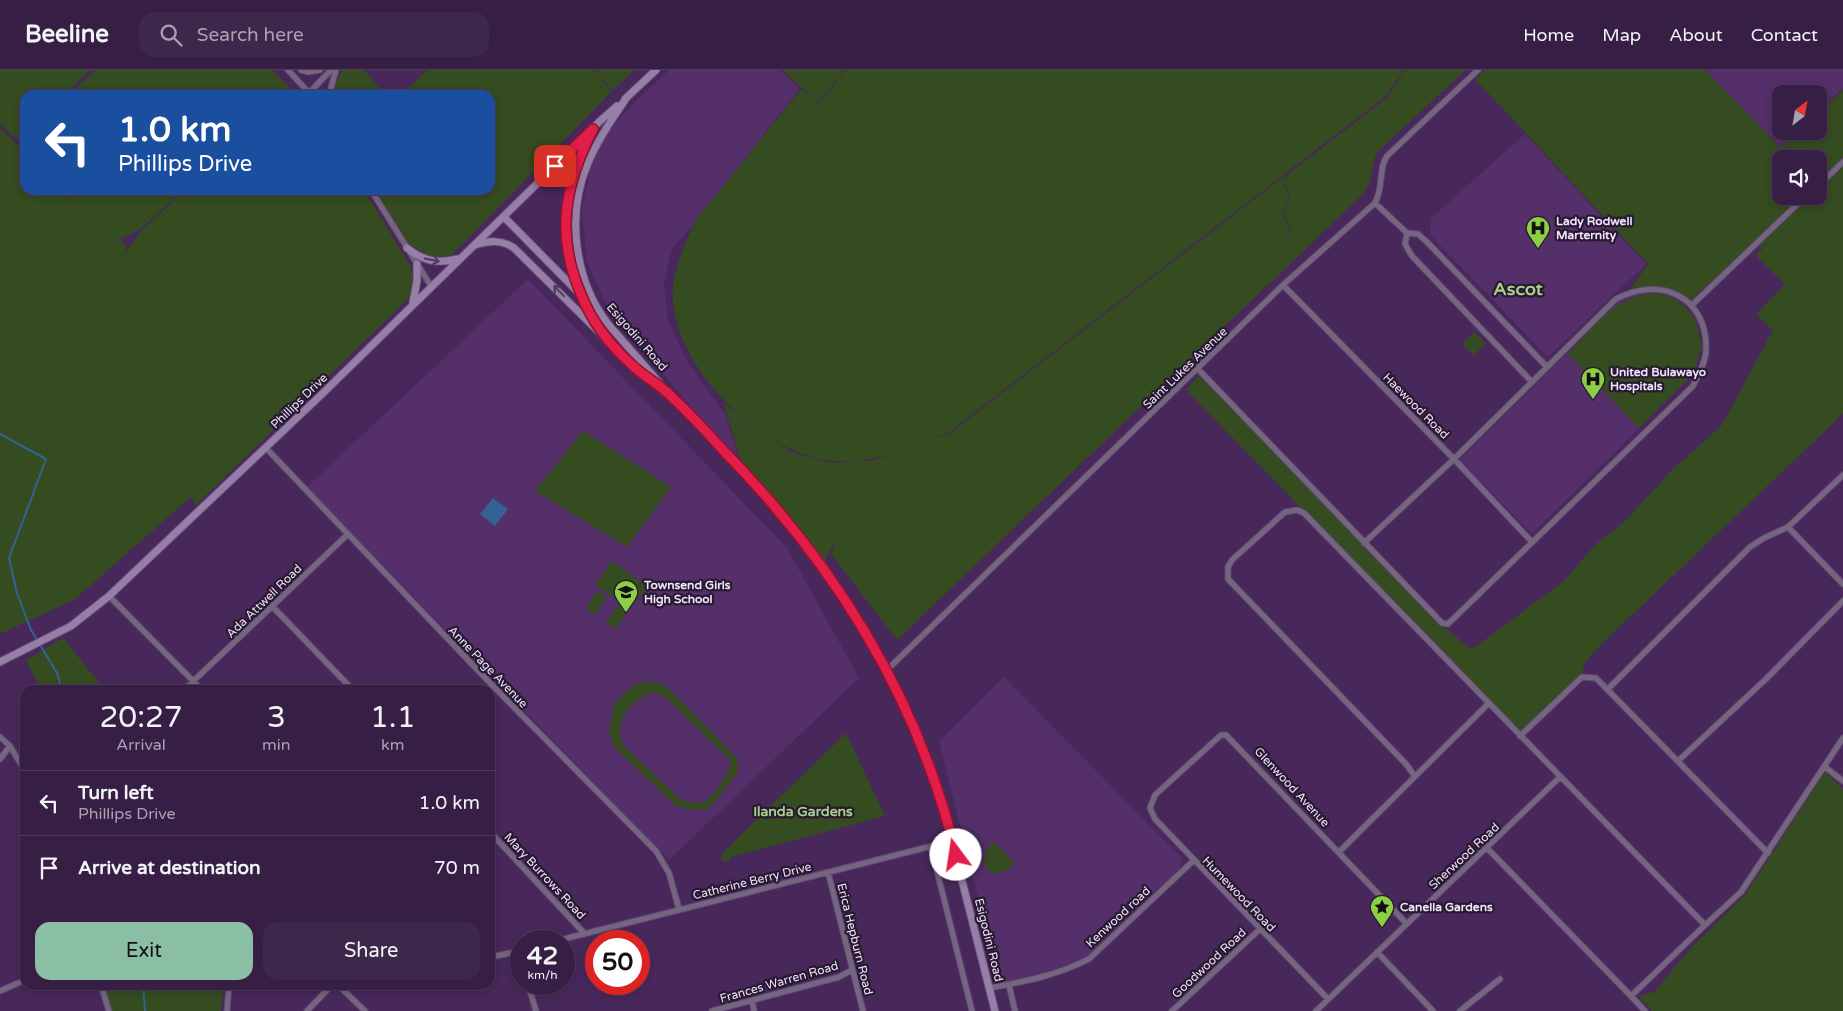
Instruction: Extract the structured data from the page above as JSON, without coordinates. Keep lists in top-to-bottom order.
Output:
{
  "streets": {
    "main road": ["Esigodini Road", "Phillips Drive"],
    "street": [
      "Saint Lukes Avenue",
      "Haewood Road",
      "Ada Attwell Road",
      "Anne Page Avenue",
      "Glenwood Avenue",
      "Sherwood Road",
      "Mary Burrows Road",
      "Catherine Berry Drive",
      "Humewood Road",
      "Kenwood road",
      "Erica Hepburn Road",
      "Goodwood Road",
      "Frances Warren Road"
    ]
  },
  "crossings": [
    ["Esigodini Road", "Saint Lukes Avenue"],
    ["Esigodini Road", "Phillips Drive"],
    ["Esigodini Road", "Catherine Berry Drive"],
    ["Esigodini Road", "Kenwood road"],
    ["Saint Lukes Avenue", "Haewood Road"],
    ["Phillips Drive", "Anne Page Avenue"],
    ["Ada Attwell Road", "Anne Page Avenue"],
    ["Anne Page Avenue", "Catherine Berry Drive"],
    ["Glenwood Avenue", "Sherwood Road"],
    ["Glenwood Avenue", "Humewood Road"],
    ["Sherwood Road", "Humewood Road"],
    ["Mary Burrows Road", "Catherine Berry Drive"],
    ["Catherine Berry Drive", "Erica Hepburn Road"],
    ["Humewood Road", "Kenwood road"],
    ["Humewood Road", "Goodwood Road"],
    ["Erica Hepburn Road", "Frances Warren Road"]
  ],
  "districts": ["Ascot", "Ilanda Gardens"],
  "places": {
    "hospital": ["Lady Rodwell Marternity", "United Bulawayo Hospitals"],
    "school or university": ["Townsend Girls High School"],
    "place": ["Canella Gardens"]
  },
  "north": "top right",
  "page": {
    "header": "Beeline",
    "search": "Search here",
    "nav": [
      "Home",
      "Map",
      "About",
      "Contact"
    ],
    "turn": ["1.0 km", "Phillips Drive"],
    "eta": [
      "20:27",
      "Arrival",
      "3",
      "min",
      "1.1",
      "km"
    ],
    "list": [
      {
        "name": "Turn left",
        "note": "Phillips Drive",
        "value": "1.0 km"
      },
      {
        "name": "Arrive at destination",
        "value": "70 m"
      }
    ],
    "buttons": ["Exit", "Share"],
    "speed": "42 km/h",
    "limit": "50"
  }
}
